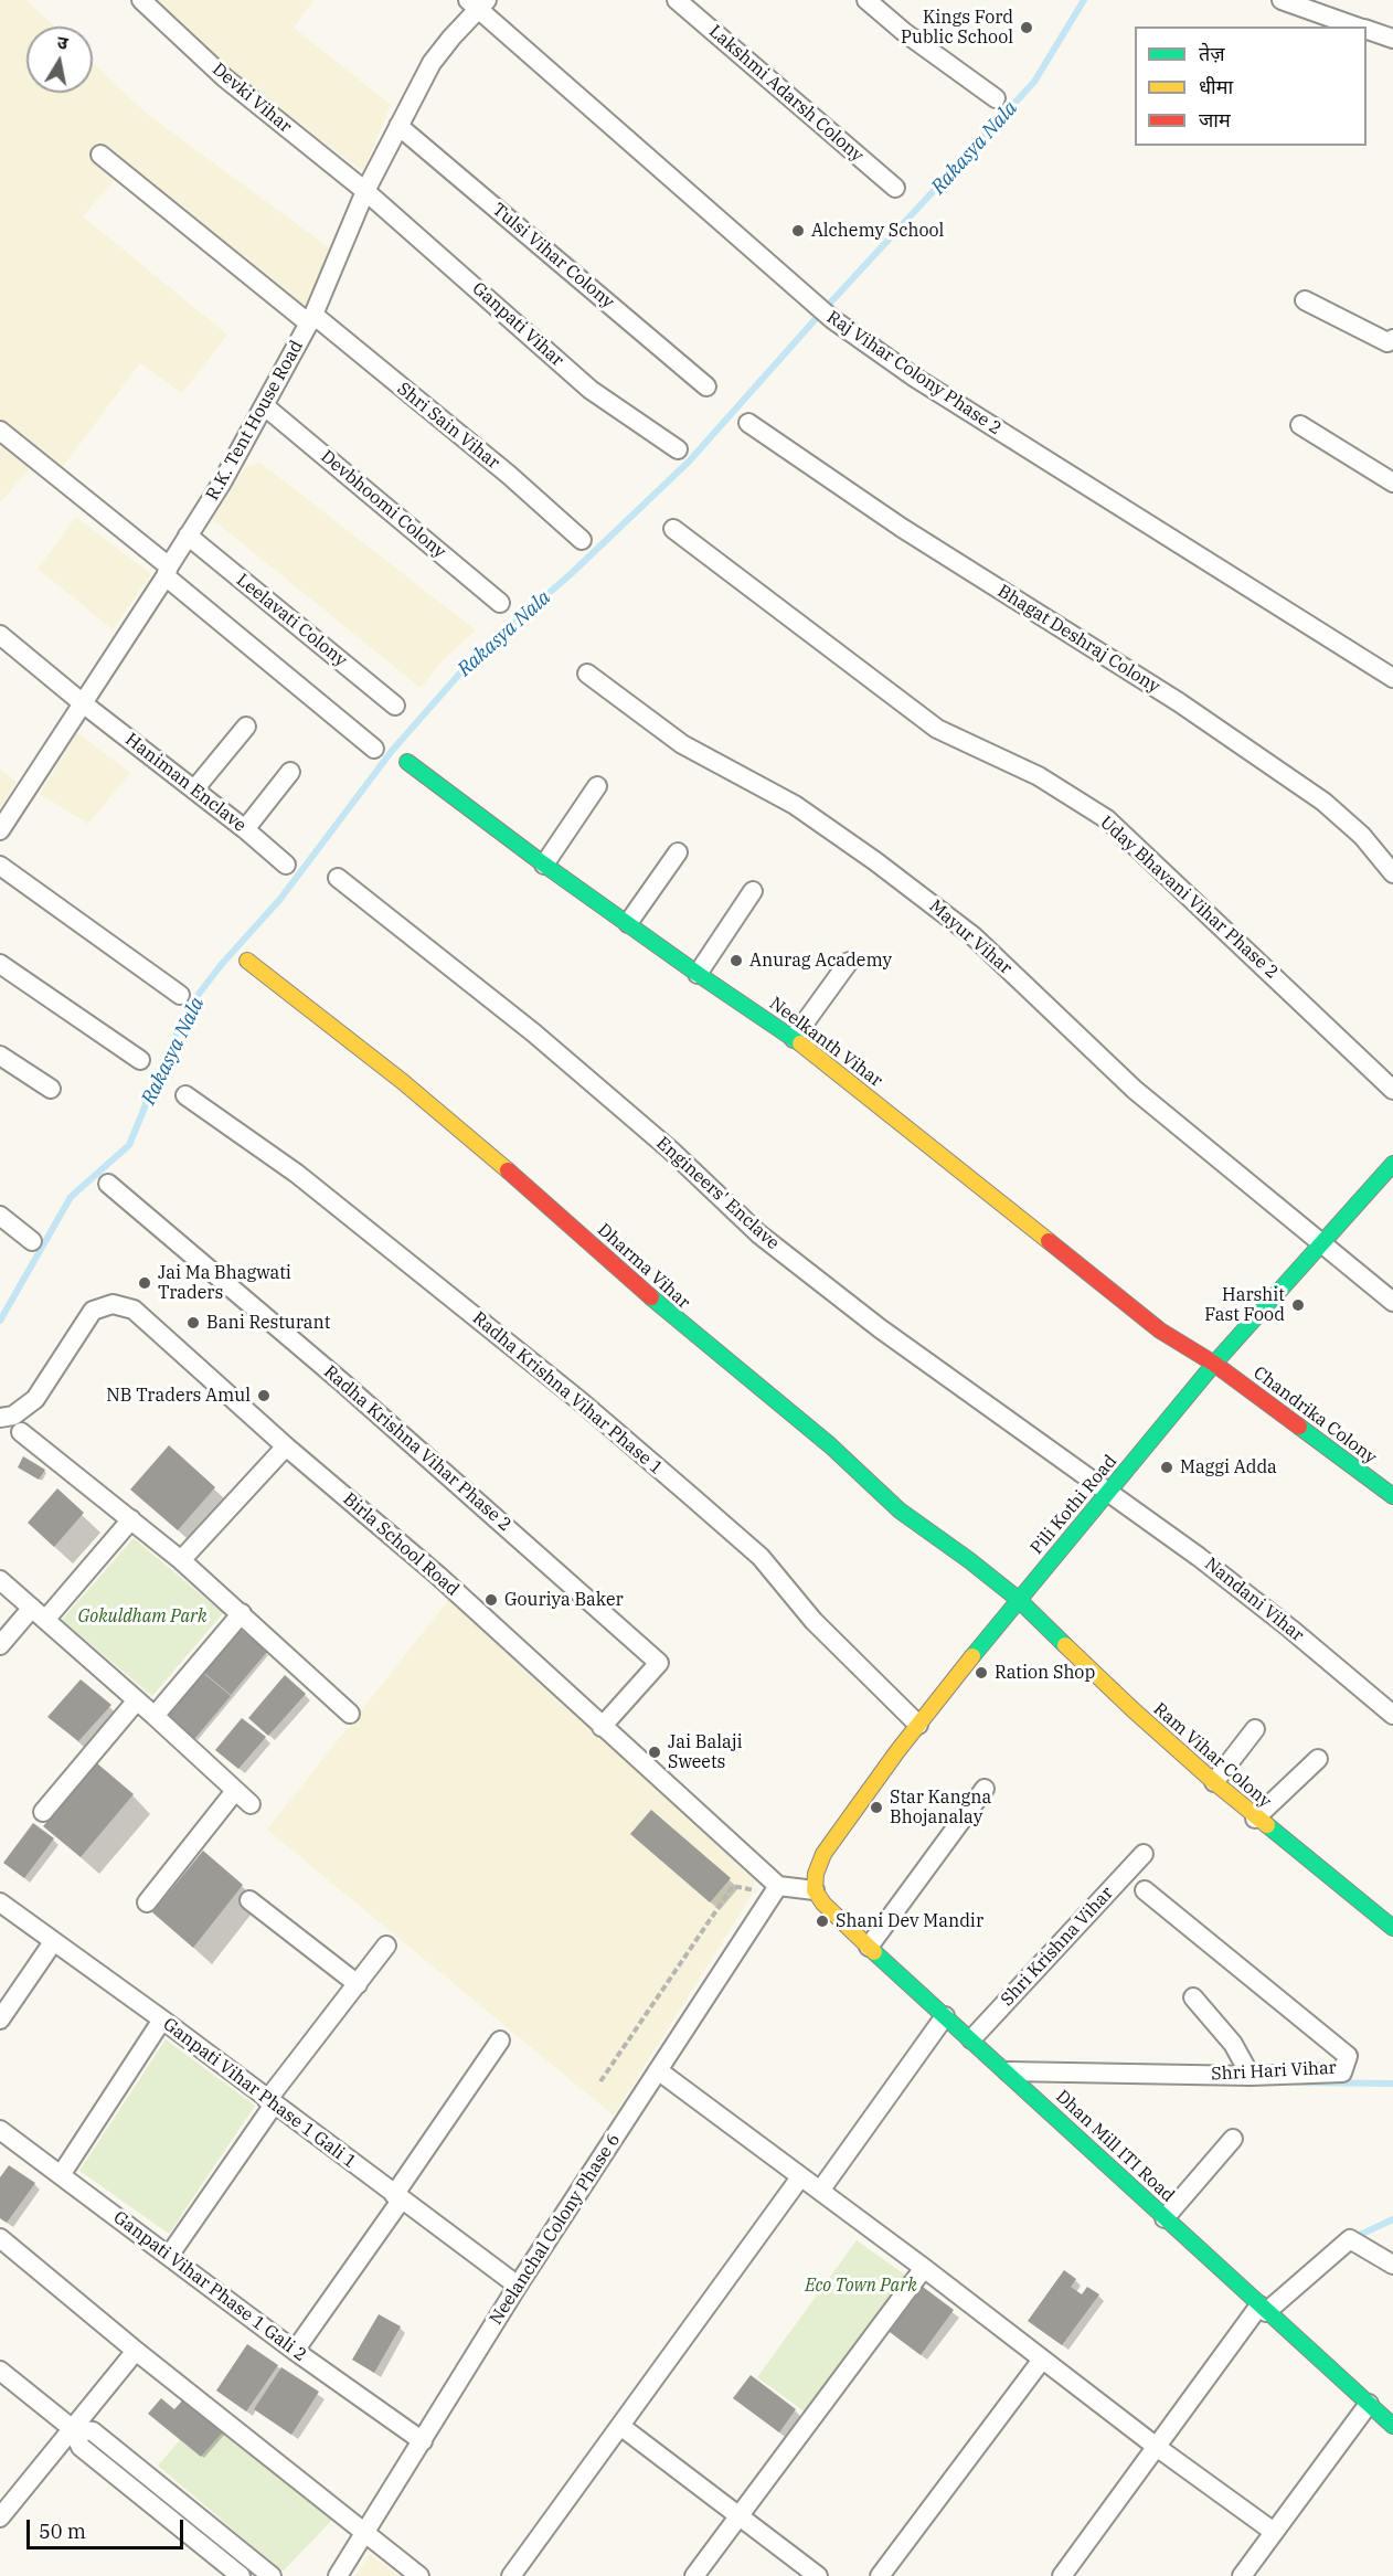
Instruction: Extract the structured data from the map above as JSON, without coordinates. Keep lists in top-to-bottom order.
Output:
{
  "streets": {
    "street": [
      "Lakshmi Adarsh Colony",
      "Devki Vihar",
      "Tulsi Vihar Colony",
      "Ganpati Vihar",
      "Raj Vihar Colony Phase 2",
      "R.K. Tent House Road",
      "Shri Sain Vihar",
      "Devbhoomi Colony",
      "Leelavati Colony",
      "Bhagat Deshraj Colony",
      "Haniman Enclave",
      "Uday Bhavani Vihar Phase 2",
      "Mayur Vihar",
      "Neelkanth Vihar",
      "Engineers' Enclave",
      "Dharma Vihar",
      "Radha Krishna Vihar Phase 1",
      "Chandrika Colony",
      "Radha Krishna Vihar Phase 2",
      "Pili Kothi Road",
      "Birla School Road",
      "Nandani Vihar",
      "Ram Vihar Colony",
      "Shri Krishna Vihar",
      "Shri Hari Vihar",
      "Ganpati Vihar Phase 1 Gali 1",
      "Dhan Mill ITI Road",
      "Neelanchal Colony Phase 6",
      "Ganpati Vihar Phase 1 Gali 2"
    ]
  },
  "crossings": [
    ["Devki Vihar", "Ganpati Vihar"],
    ["Devki Vihar", "R.K. Tent House Road"],
    ["Tulsi Vihar Colony", "R.K. Tent House Road"],
    ["Ganpati Vihar", "R.K. Tent House Road"],
    ["Raj Vihar Colony Phase 2", "R.K. Tent House Road"],
    ["R.K. Tent House Road", "Shri Sain Vihar"],
    ["R.K. Tent House Road", "Devbhoomi Colony"],
    ["R.K. Tent House Road", "Leelavati Colony"],
    ["R.K. Tent House Road", "Haniman Enclave"],
    ["Mayur Vihar", "Pili Kothi Road"],
    ["Neelkanth Vihar", "Chandrika Colony"],
    ["Neelkanth Vihar", "Pili Kothi Road"],
    ["Engineers' Enclave", "Pili Kothi Road"],
    ["Engineers' Enclave", "Nandani Vihar"],
    ["Dharma Vihar", "Pili Kothi Road"],
    ["Dharma Vihar", "Ram Vihar Colony"],
    ["Radha Krishna Vihar Phase 1", "Pili Kothi Road"],
    ["Chandrika Colony", "Pili Kothi Road"],
    ["Radha Krishna Vihar Phase 2", "Birla School Road"],
    ["Pili Kothi Road", "Nandani Vihar"],
    ["Pili Kothi Road", "Ram Vihar Colony"],
    ["Pili Kothi Road", "Dhan Mill ITI Road"],
    ["Birla School Road", "Neelanchal Colony Phase 6"],
    ["Shri Krishna Vihar", "Dhan Mill ITI Road"],
    ["Shri Hari Vihar", "Dhan Mill ITI Road"],
    ["Ganpati Vihar Phase 1 Gali 1", "Neelanchal Colony Phase 6"],
    ["Neelanchal Colony Phase 6", "Ganpati Vihar Phase 1 Gali 2"]
  ],
  "water": ["Rakasya Nala"],
  "parks": ["Gokuldham Park", "Eco Town Park"],
  "places": [
    "Kings Ford Public School",
    "Alchemy School",
    "Anurag Academy",
    "Jai Ma Bhagwati Traders",
    "Harshit Fast Food",
    "Bani Resturant",
    "NB Traders Amul",
    "Maggi Adda",
    "Gouriya Baker",
    "Ration Shop",
    "Jai Balaji Sweets",
    "Star Kangna Bhojanalay",
    "Shani Dev Mandir"
  ],
  "legend": ["तेज़", "धीमा", "जाम"],
  "scale_bar": "50 m",
  "north": "top"
}
